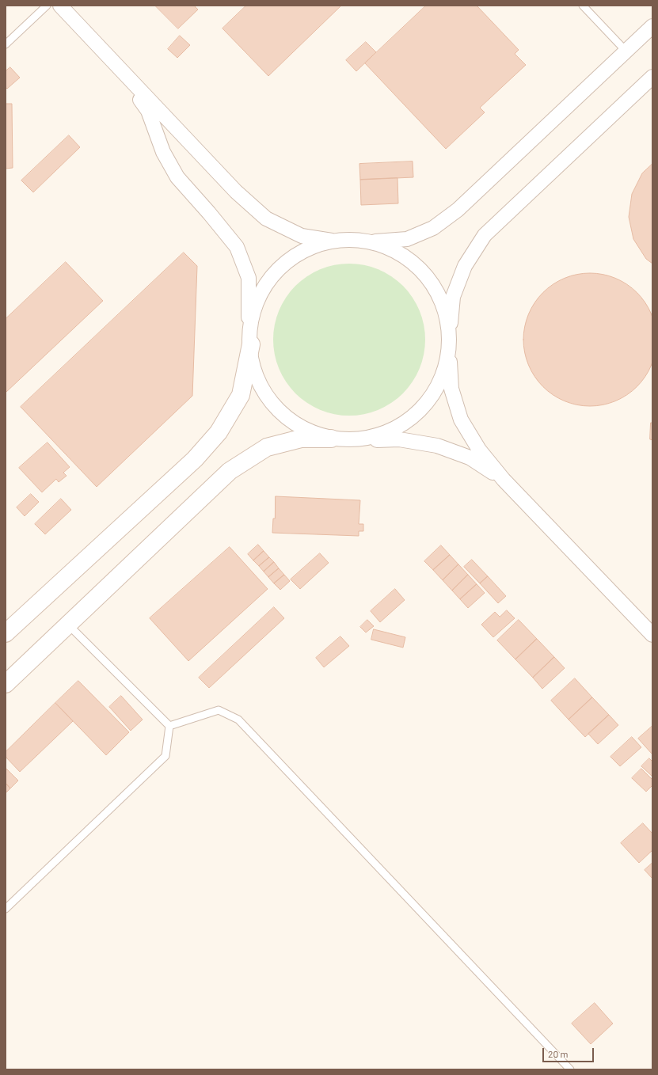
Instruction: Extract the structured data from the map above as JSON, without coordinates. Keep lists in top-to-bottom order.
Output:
{
  "scale_bar": "20 m"
}
